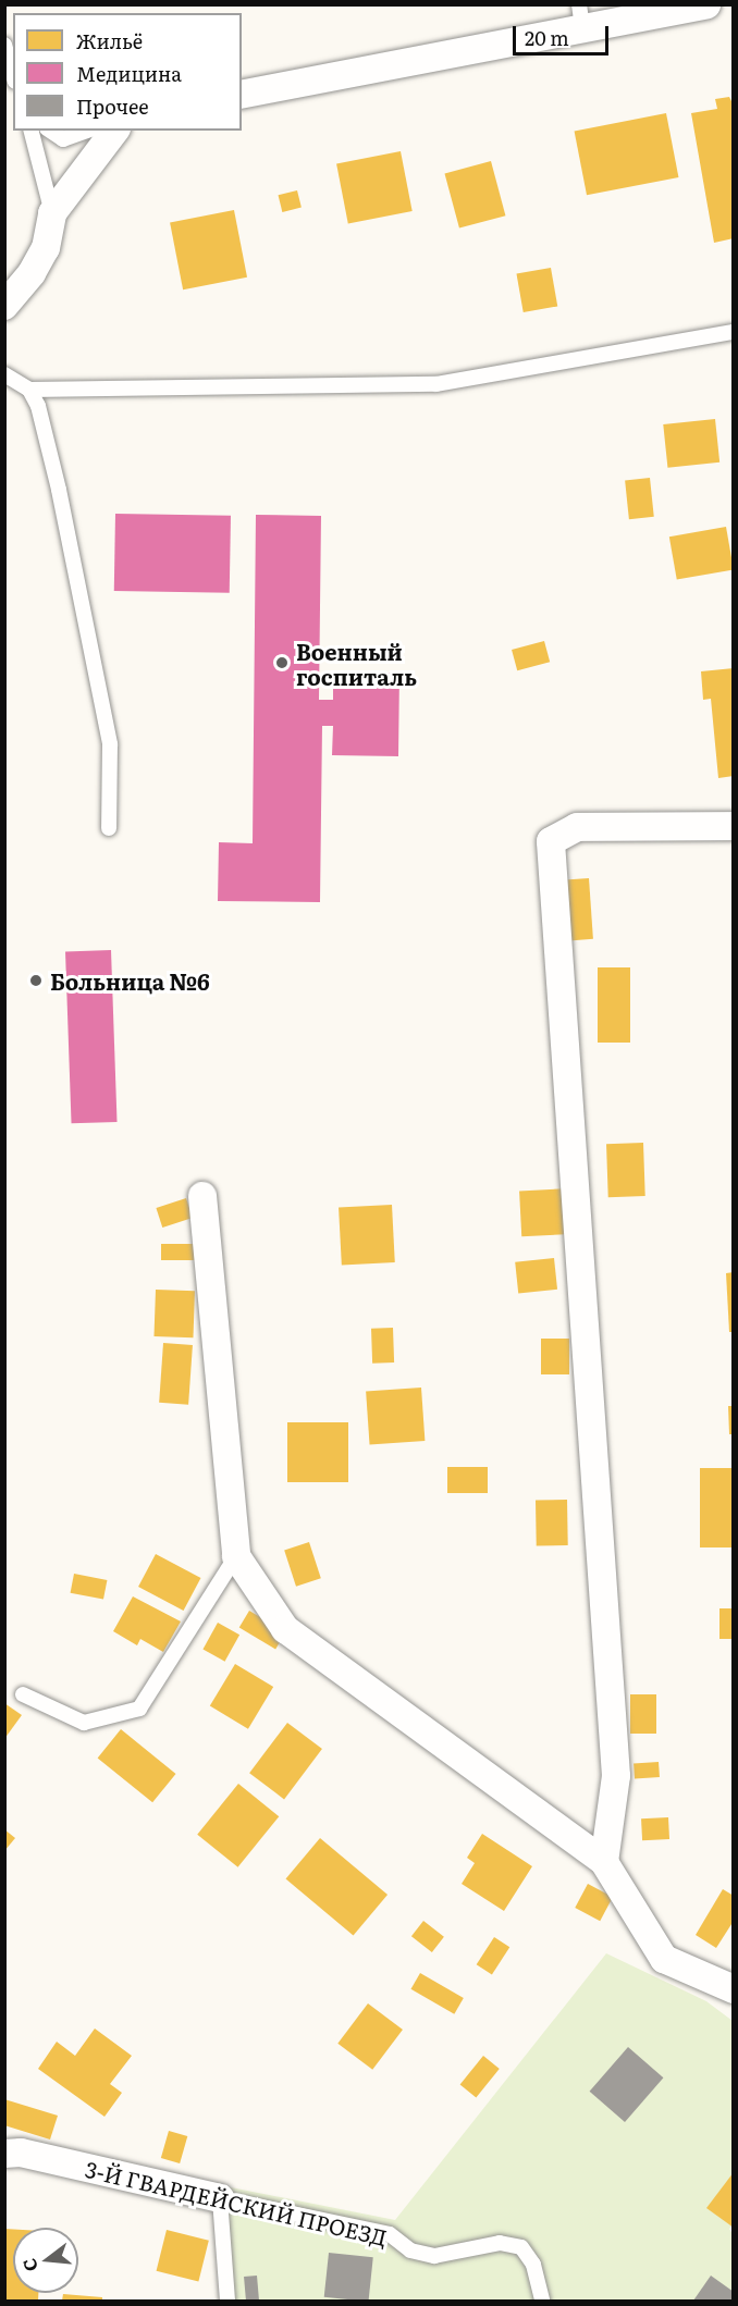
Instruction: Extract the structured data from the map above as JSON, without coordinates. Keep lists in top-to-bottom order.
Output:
{
  "streets": {
    "street": ["3-Й ГВАРДЕЙСКИЙ ПРОЕЗД"]
  },
  "places": ["Военный госпиталь", "Больница №6"],
  "legend": ["Жильё", "Медицина", "Прочее"],
  "scale_bar": "20 m",
  "north": "left"
}
